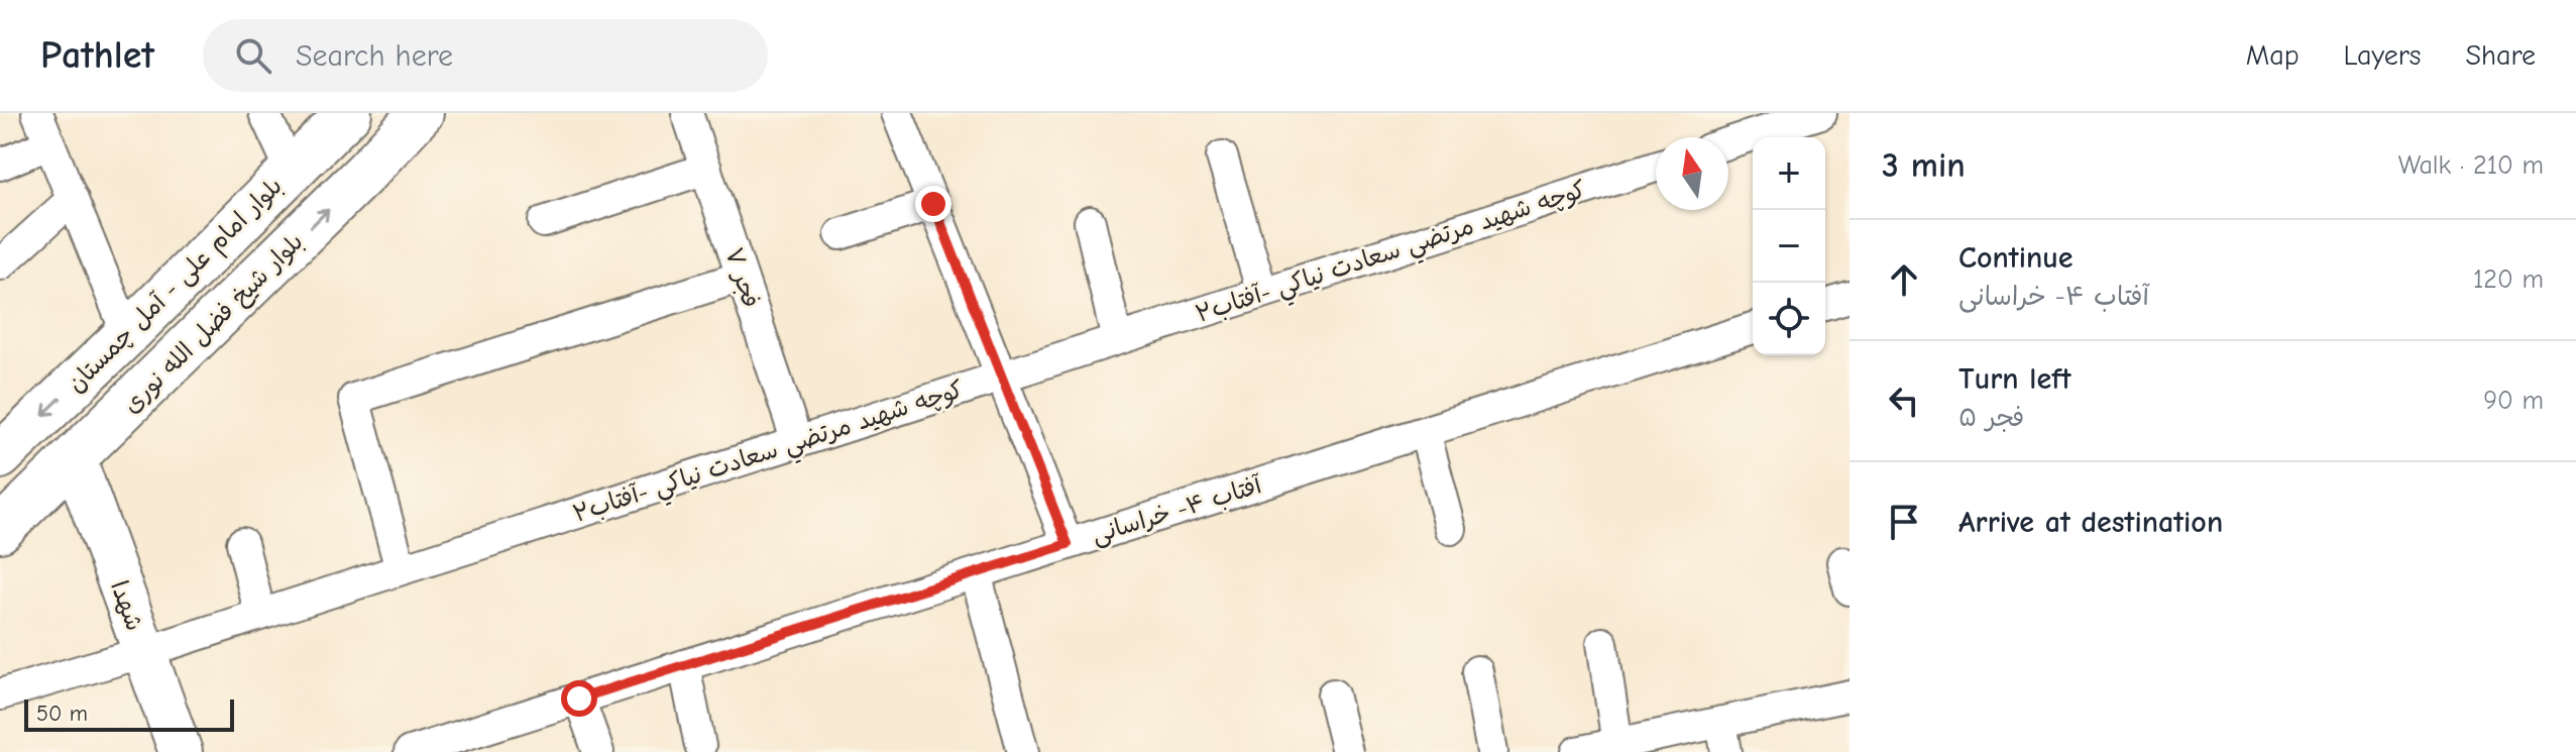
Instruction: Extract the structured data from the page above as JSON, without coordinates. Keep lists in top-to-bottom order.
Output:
{
  "streets": {
    "main road": ["بلوار امام علی - آمل چمستان", "بلوار شیخ فضل الله نوری", "شهدا"],
    "street": ["كوچه شهيد مرتضي سعادت نياكي -آفتاب۲", "فجر ۷", "آفتاب ۴- خراسانی"]
  },
  "crossings": [
    ["كوچه شهيد مرتضي سعادت نياكي -آفتاب۲", "فجر ۷"],
    ["كوچه شهيد مرتضي سعادت نياكي -آفتاب۲", "شهدا"],
    ["بلوار شیخ فضل الله نوری", "شهدا"]
  ],
  "one_way": ["بلوار امام علی - آمل چمستان", "بلوار شیخ فضل الله نوری"],
  "scale_bar": "50 m",
  "north": "top",
  "page": {
    "header": "Pathlet",
    "search": "Search here",
    "nav": ["Map", "Layers", "Share"],
    "heading": ["3 min", "Walk · 210 m"],
    "map_buttons": ["+", "−"],
    "list": [
      ["Continue", "آفتاب ۴- خراسانی", "120 m"],
      ["Turn left", "فجر ۵", "90 m"],
      "Arrive at destination"
    ],
    "scale": "50 m"
  }
}
